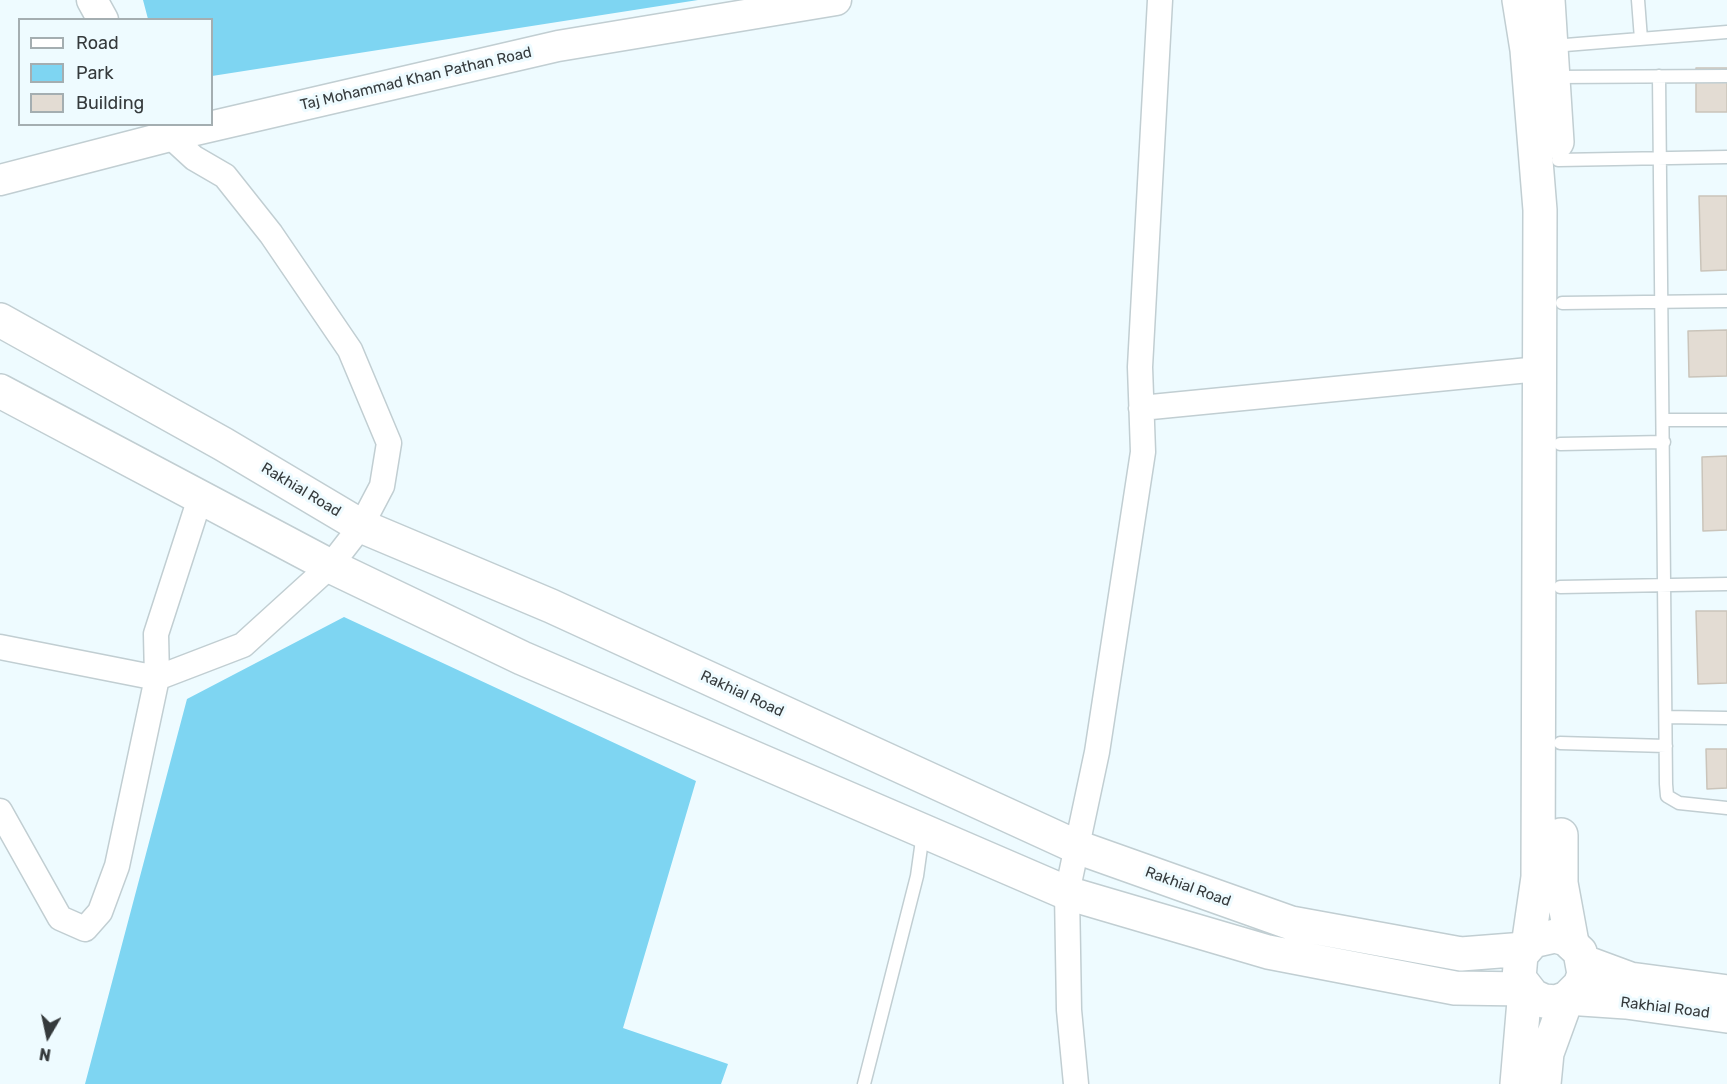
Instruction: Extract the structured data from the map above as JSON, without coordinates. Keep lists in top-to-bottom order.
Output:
{
  "streets": {
    "main road": ["Rakhial Road"],
    "street": ["Taj Mohammad Khan Pathan Road"]
  },
  "legend": ["Road", "Park", "Building"],
  "north": "bottom"
}
